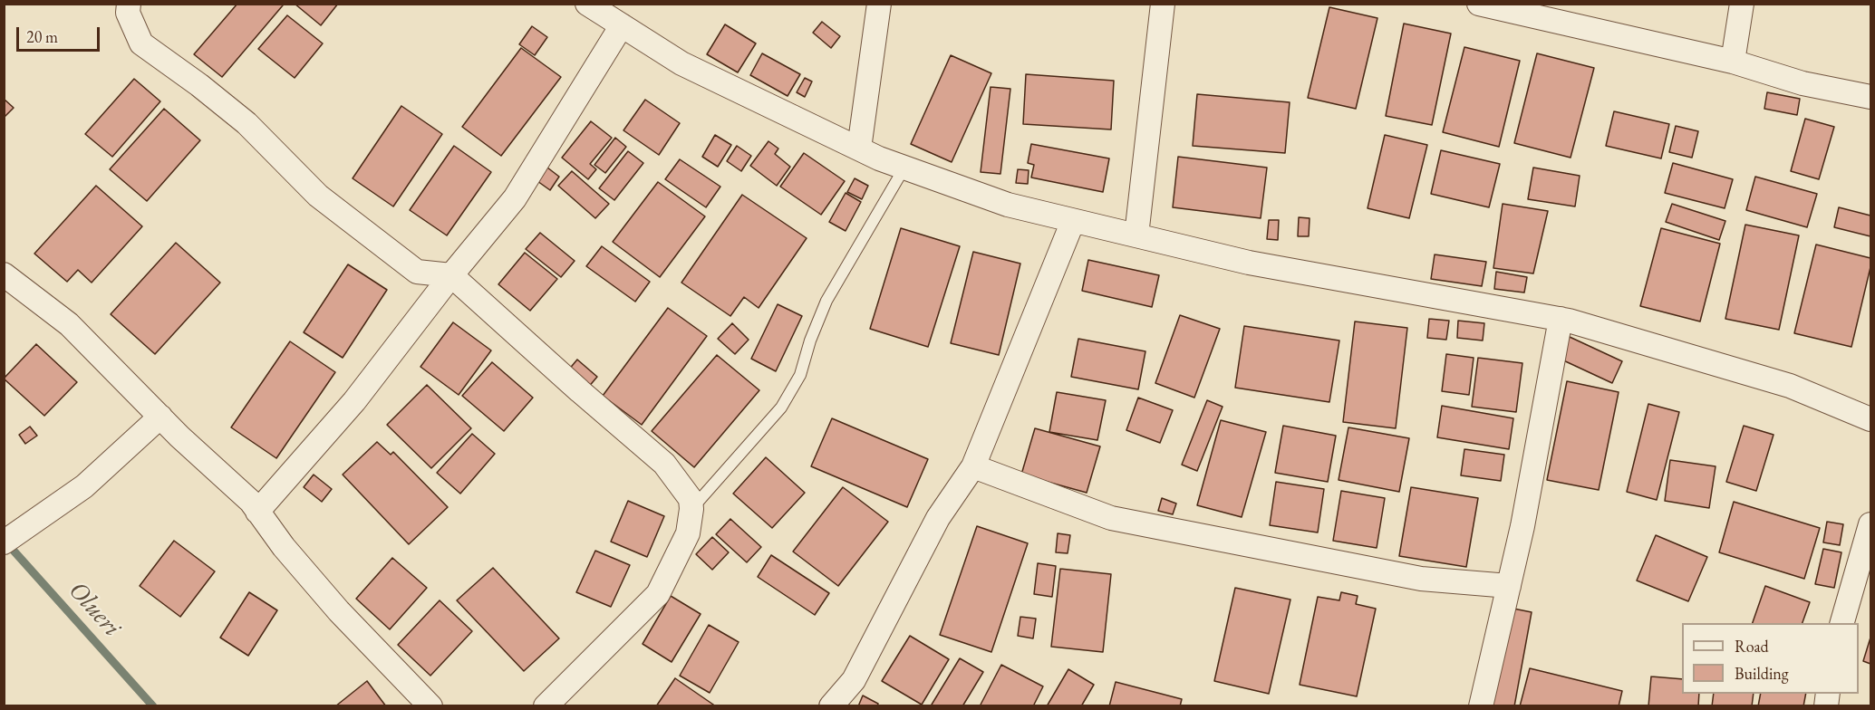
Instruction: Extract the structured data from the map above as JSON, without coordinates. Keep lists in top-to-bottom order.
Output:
{
  "water": ["Olueri"],
  "legend": ["Road", "Building"],
  "scale_bar": "20 m"
}
